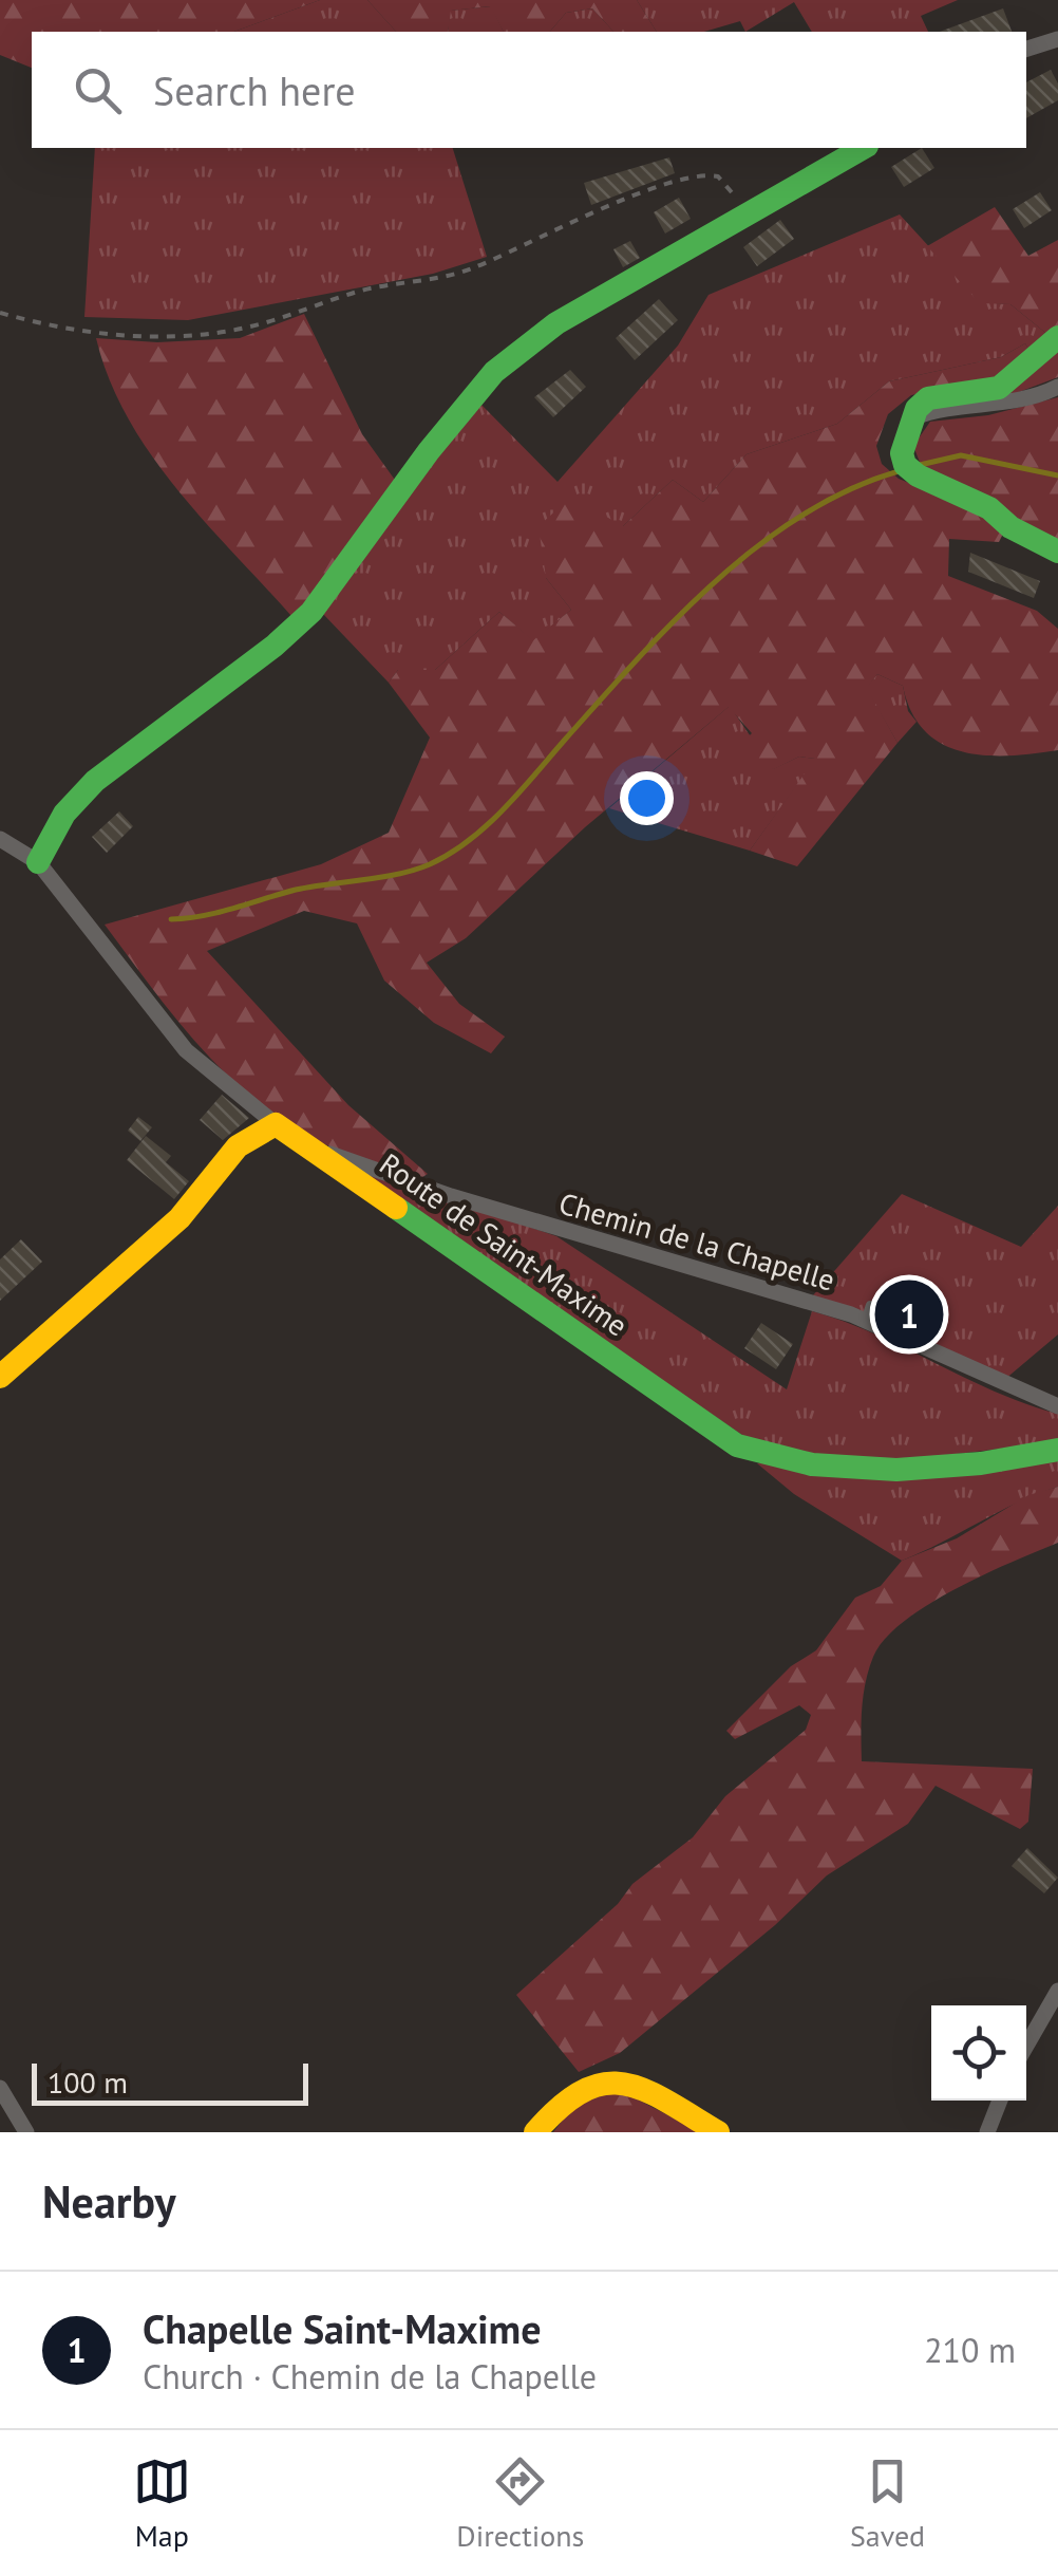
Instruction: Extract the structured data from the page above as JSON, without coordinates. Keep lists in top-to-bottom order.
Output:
{
  "streets": {
    "street": ["Chemin de la Chapelle", "Route de Saint-Maxime"]
  },
  "crossings": [
    ["Chemin de la Chapelle", "Route de Saint-Maxime"]
  ],
  "scale_bar": "100 m",
  "page": {
    "search": "Search here",
    "pins": "1",
    "scale": "100 m",
    "heading": "Nearby",
    "list": [
      {
        "mark": "1",
        "name": "Chapelle Saint-Maxime",
        "note": "Church · Chemin de la Chapelle",
        "value": "210 m"
      }
    ],
    "nav": ["Map", "Directions", "Saved"]
  }
}
